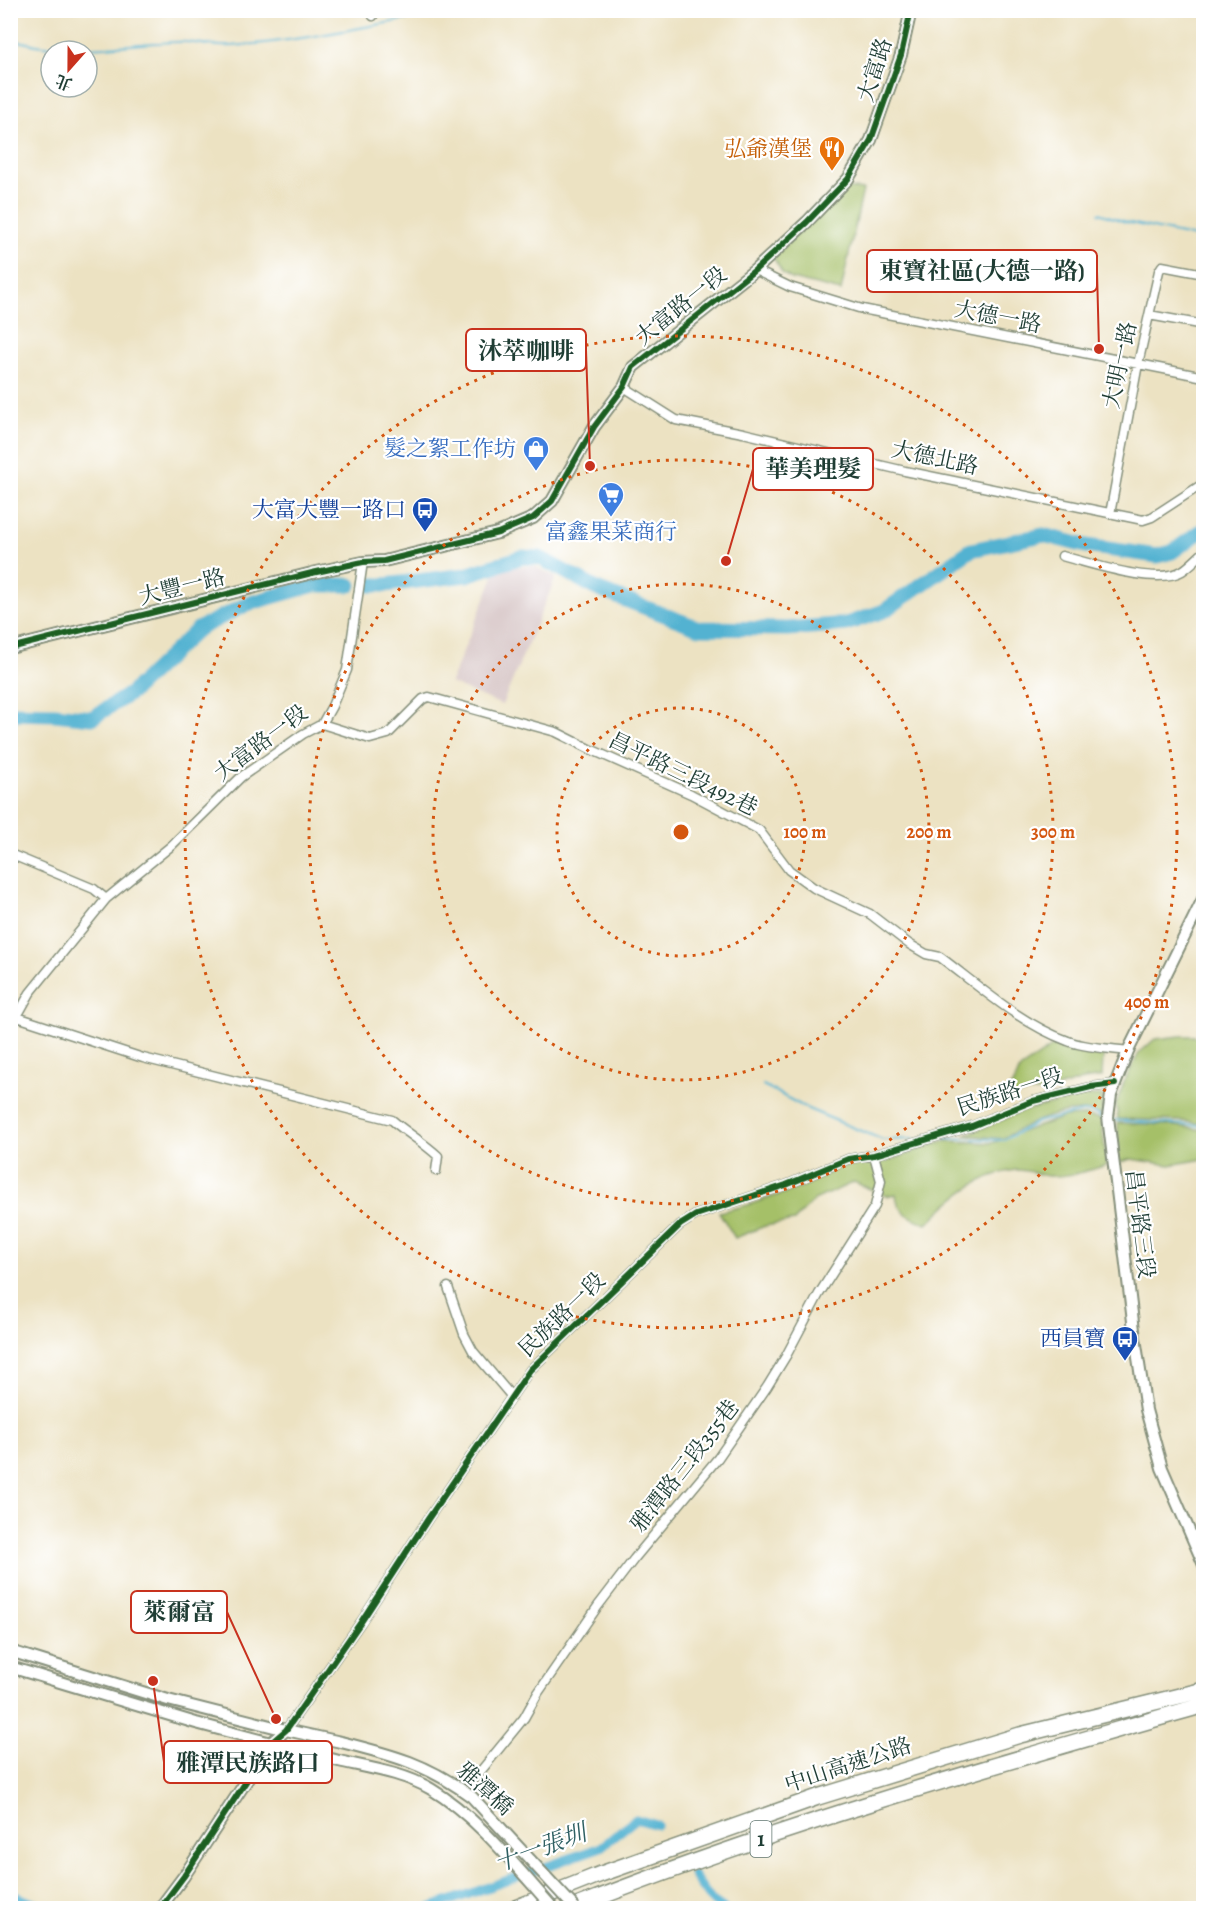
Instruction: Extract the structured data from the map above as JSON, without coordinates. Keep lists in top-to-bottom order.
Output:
{
  "streets": {
    "highway": ["中山高速公路", "1"],
    "street": [
      "大富路",
      "大富路一段",
      "大德一路",
      "大明一路",
      "大德北路",
      "大豐一路",
      "昌平路三段492巷",
      "民族路一段",
      "昌平路三段",
      "雅潭路三段355巷",
      "雅潭橋"
    ]
  },
  "crossings": [
    ["大富路", "大富路一段"],
    ["大富路一段", "大德一路"],
    ["大富路一段", "大德北路"],
    ["大富路一段", "大豐一路"],
    ["大富路一段", "昌平路三段492巷"],
    ["大德一路", "大明一路"],
    ["大明一路", "大德北路"],
    ["昌平路三段492巷", "昌平路三段"],
    ["民族路一段", "昌平路三段"],
    ["民族路一段", "雅潭路三段355巷"],
    ["民族路一段", "雅潭橋"],
    ["中山高速公路", "雅潭橋"]
  ],
  "water": ["十一張圳"],
  "places": {
    "restaurant": ["弘爺漢堡"],
    "other": [
      "東寶社區(大德一路)",
      "沐萃咖啡",
      "華美理髮",
      "雅潭民族路口",
      "萊爾富"
    ],
    "shop": ["髮之絮工作坊"],
    "supermarket": ["富鑫果菜商行"],
    "bus stop": ["大富大豐一路口", "西員寶"]
  },
  "north": "bottom",
  "rings": [
    "100 m",
    "200 m",
    "300 m",
    "400 m"
  ]
}
